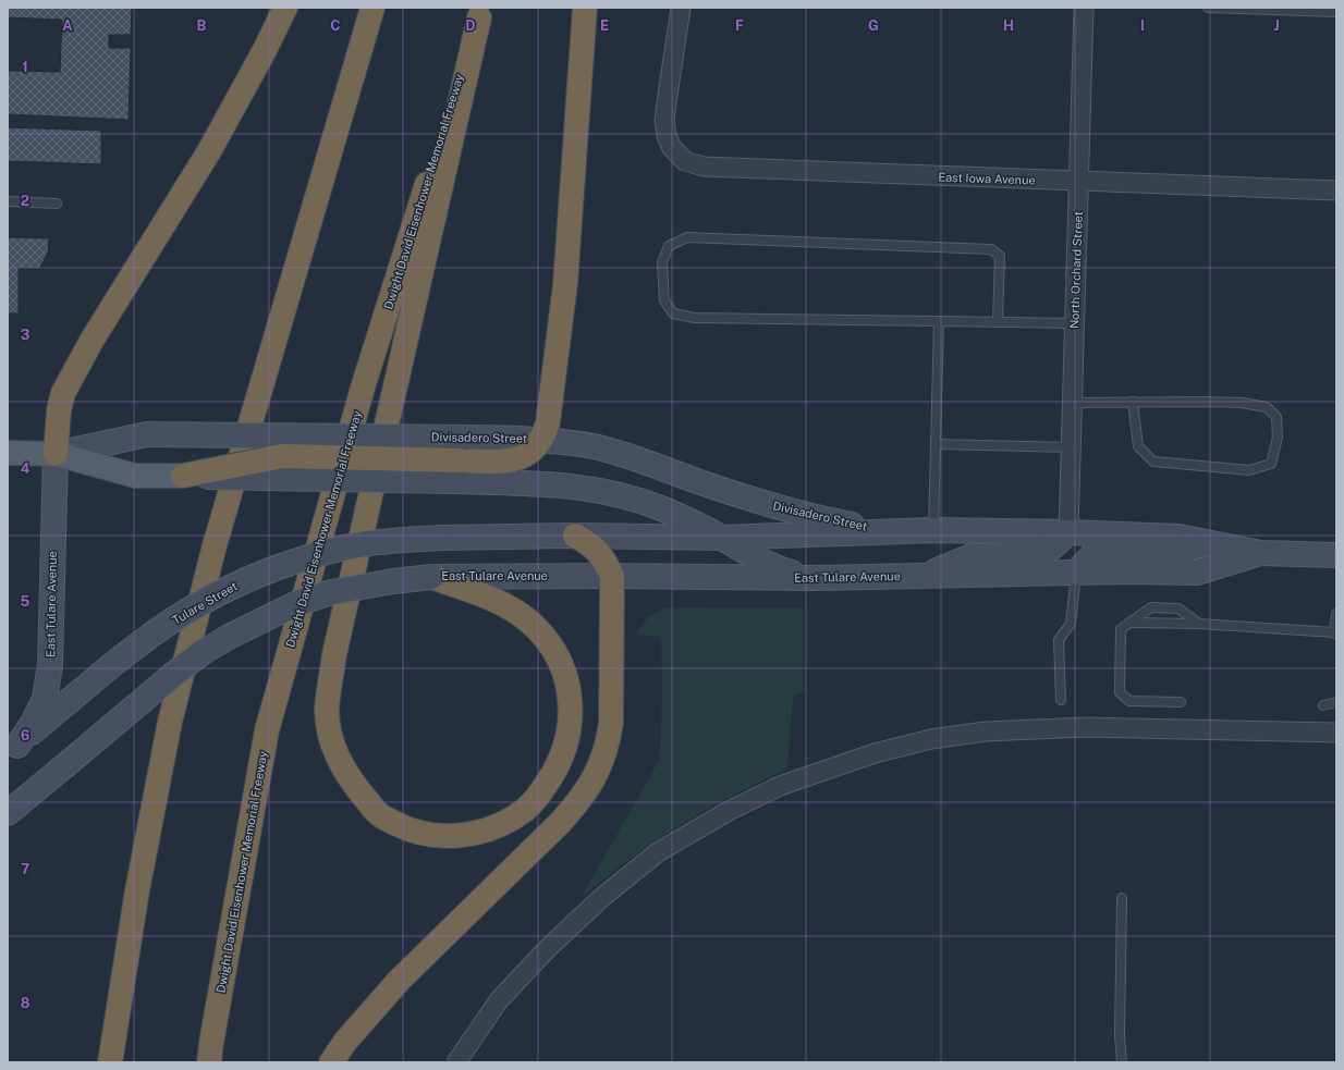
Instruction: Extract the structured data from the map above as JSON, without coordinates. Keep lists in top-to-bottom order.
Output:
{
  "streets": {
    "highway": ["Dwight David Eisenhower Memorial Freeway"],
    "main road": ["Divisadero Street", "East Tulare Avenue", "Tulare Street"],
    "street": ["East Iowa Avenue", "North Orchard Street"]
  },
  "crossings": [
    ["East Iowa Avenue", "North Orchard Street"],
    ["North Orchard Street", "East Tulare Avenue"],
    ["Divisadero Street", "East Tulare Avenue"],
    ["East Tulare Avenue", "Tulare Street"]
  ],
  "grid": {
    "columns": [
      "A",
      "B",
      "C",
      "D",
      "E",
      "F",
      "G",
      "H",
      "I",
      "J"
    ],
    "rows": [
      "1",
      "2",
      "3",
      "4",
      "5",
      "6",
      "7",
      "8"
    ]
  }
}
